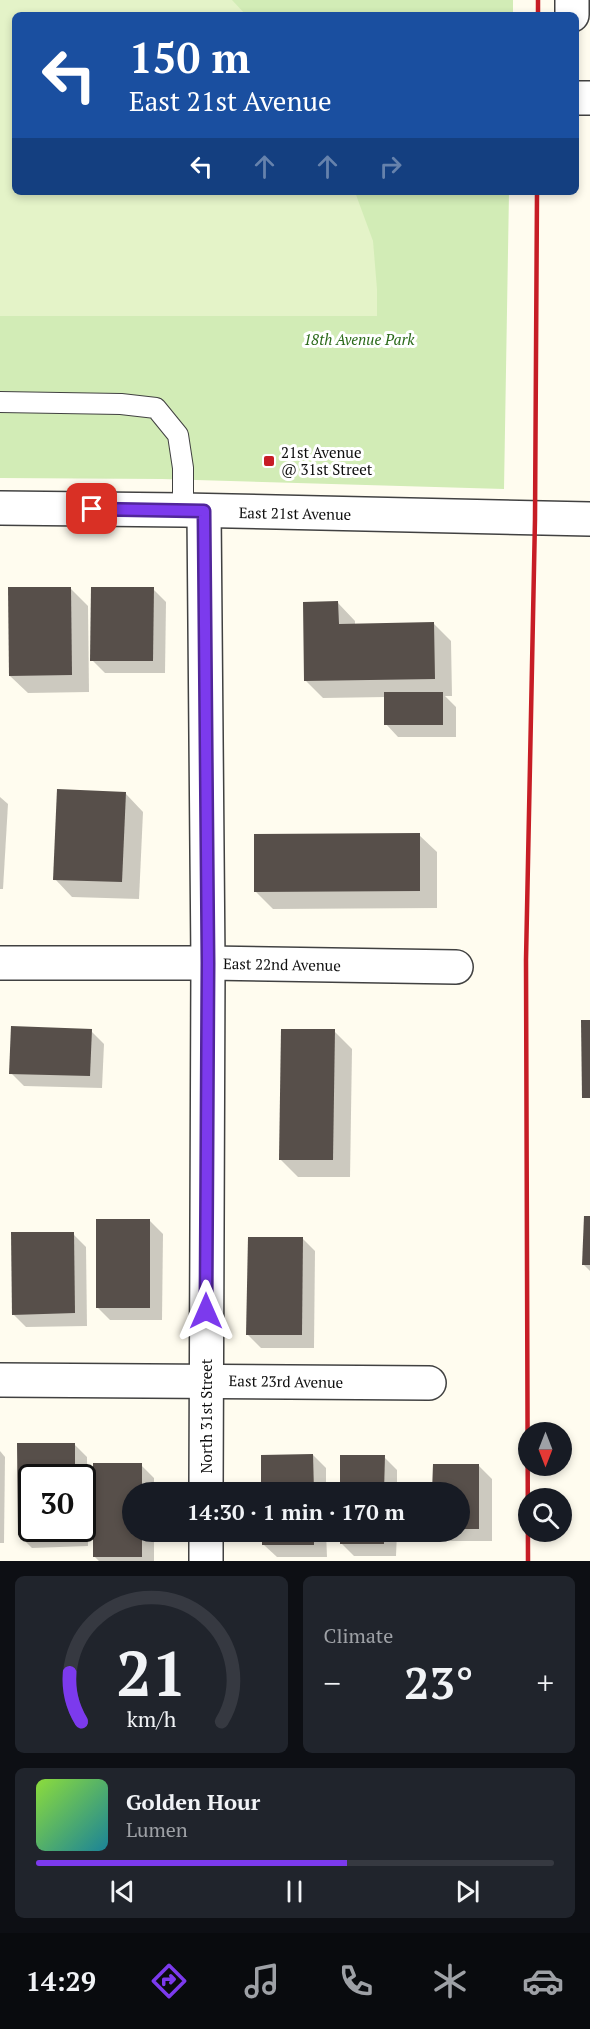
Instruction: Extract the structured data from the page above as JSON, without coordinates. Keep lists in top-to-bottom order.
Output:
{
  "streets": {
    "street": [
      "East 21st Avenue",
      "East 22nd Avenue",
      "East 23rd Avenue",
      "North 31st Street"
    ]
  },
  "crossings": [
    ["East 21st Avenue", "North 31st Street"],
    ["East 22nd Avenue", "North 31st Street"],
    ["East 23rd Avenue", "North 31st Street"]
  ],
  "parks": ["18th Avenue Park"],
  "places": {
    "transit": ["21st Avenue @ 31st Street"]
  },
  "north": "bottom",
  "page": {
    "turn": ["150 m", "East 21st Avenue"],
    "limit": "30",
    "trip": "14:30 · 1 min · 170 m",
    "tile": "Climate",
    "heat": ["−", "23°", "+"],
    "song": ["Golden Hour", "Lumen"],
    "tabs": "14:29",
    "gauge": ["21", "km/h"]
  }
}
